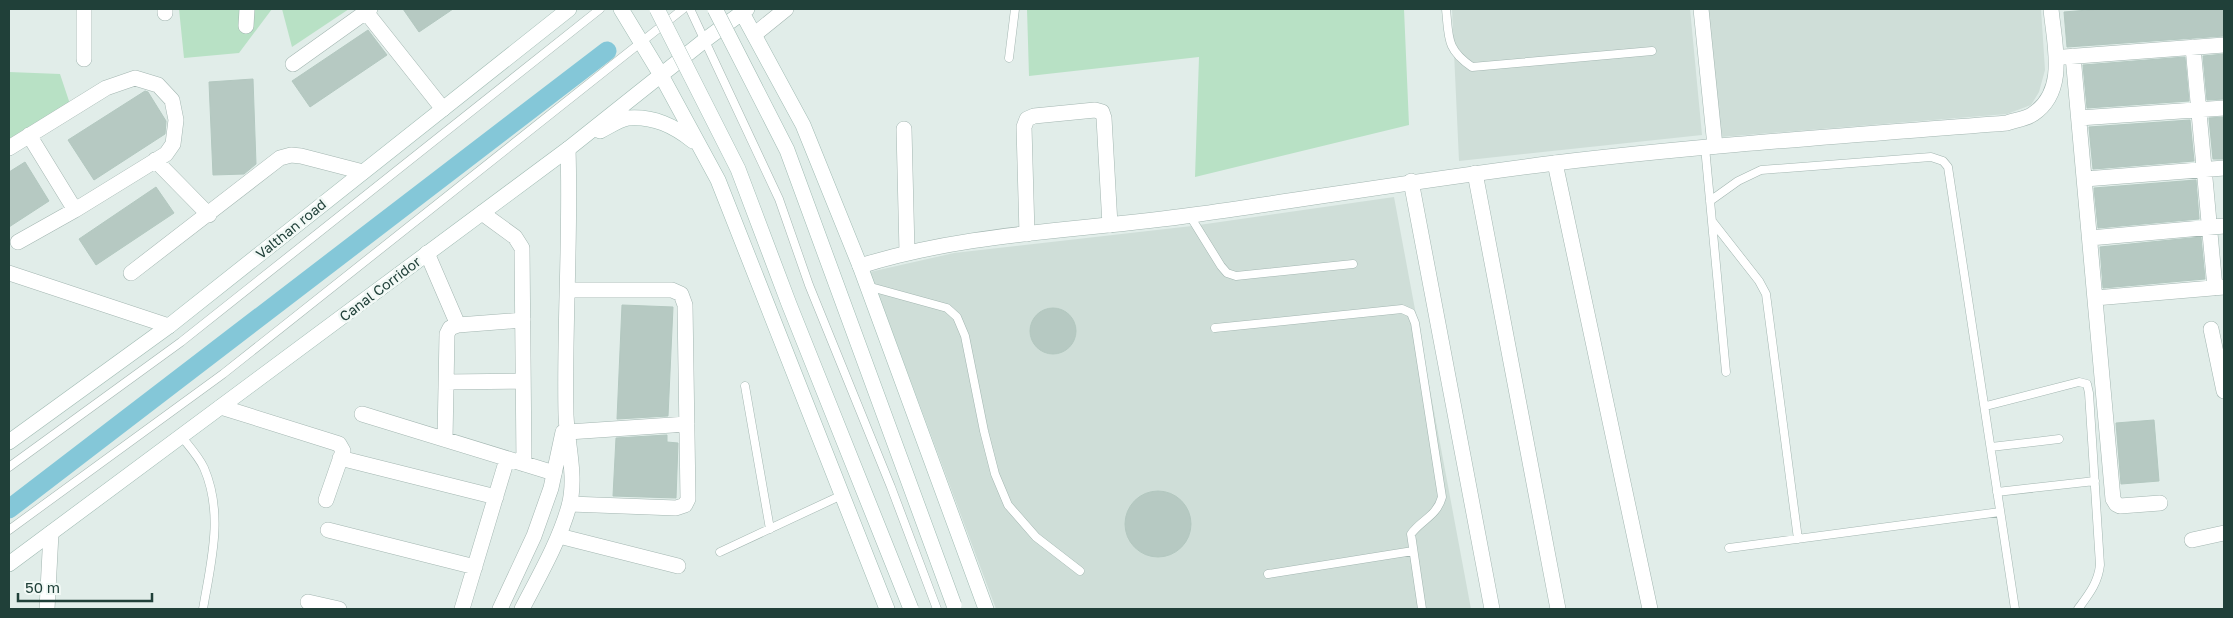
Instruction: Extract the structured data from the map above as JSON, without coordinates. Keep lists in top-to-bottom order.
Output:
{
  "streets": {
    "street": ["Valthan road", "Canal Corridor"]
  },
  "scale_bar": "50 m"
}
